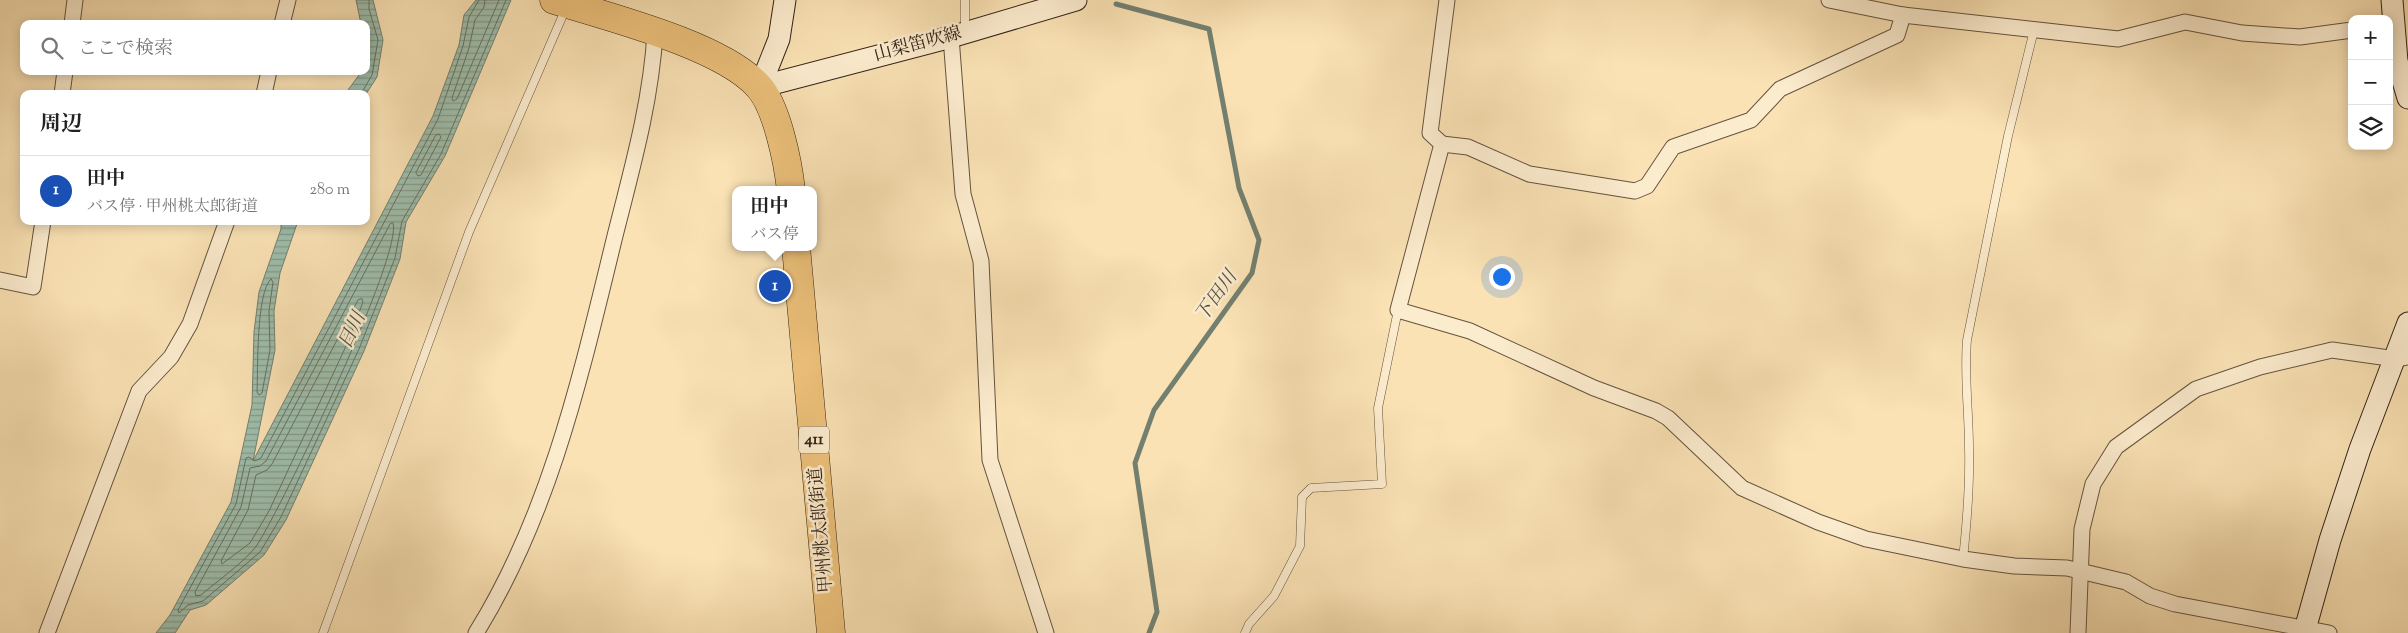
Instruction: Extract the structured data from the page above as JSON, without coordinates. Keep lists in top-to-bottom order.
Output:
{
  "streets": {
    "highway": ["411", "甲州桃太郎街道"],
    "street": ["山梨笛吹線"]
  },
  "water": ["下田川", "日川"],
  "page": {
    "map_buttons": ["+", "−"],
    "search": "ここで検索",
    "heading": "周辺",
    "list": [
      {
        "mark": "1",
        "name": "田中",
        "note": "バス停 · 甲州桃太郎街道",
        "value": "280 m"
      }
    ],
    "popup": ["田中", "バス停"],
    "pins": "1"
  }
}
